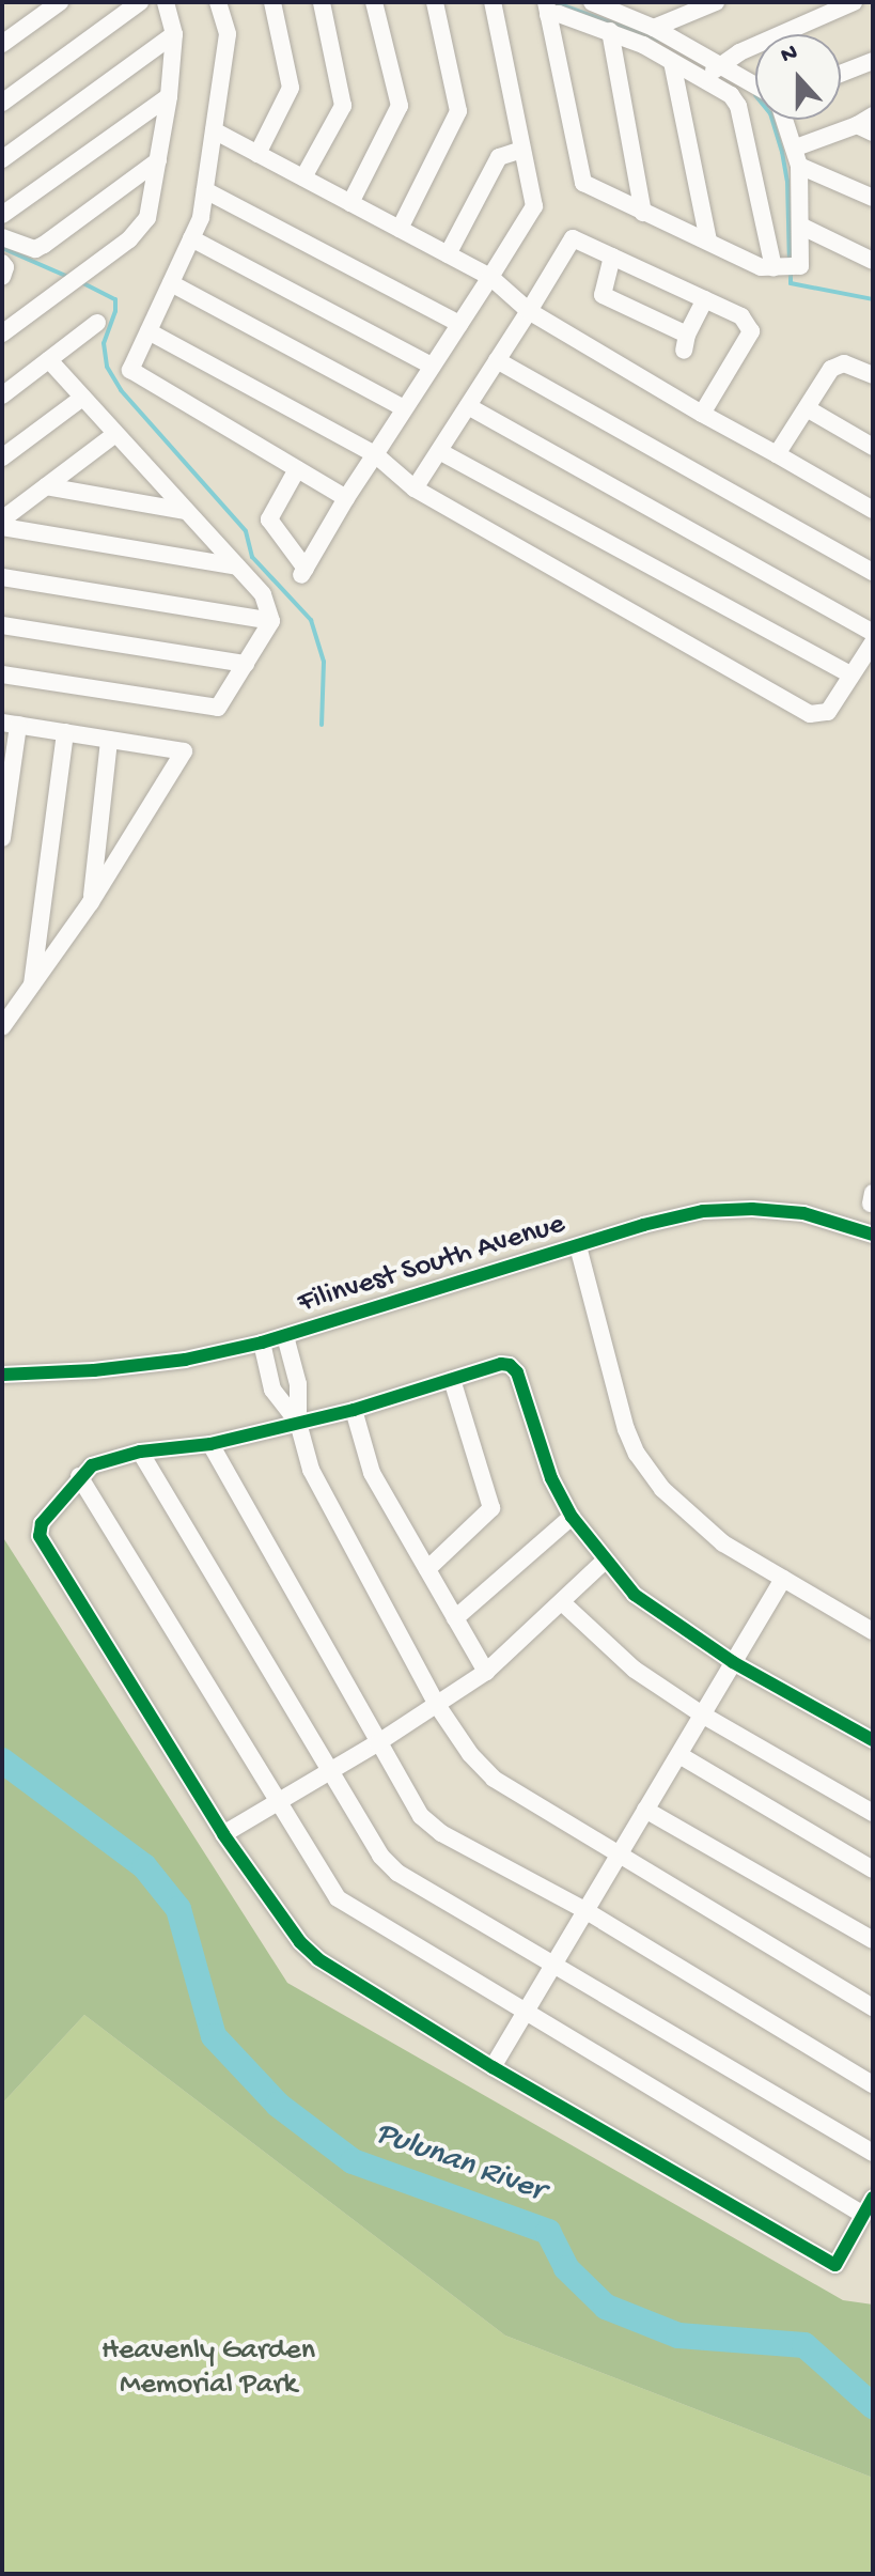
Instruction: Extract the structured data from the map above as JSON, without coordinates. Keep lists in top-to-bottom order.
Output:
{
  "streets": {
    "street": ["Filinvest South Avenue"]
  },
  "water": ["Pulunan River"],
  "parks": ["Heavenly Garden Memorial Park"],
  "north": "top"
}
